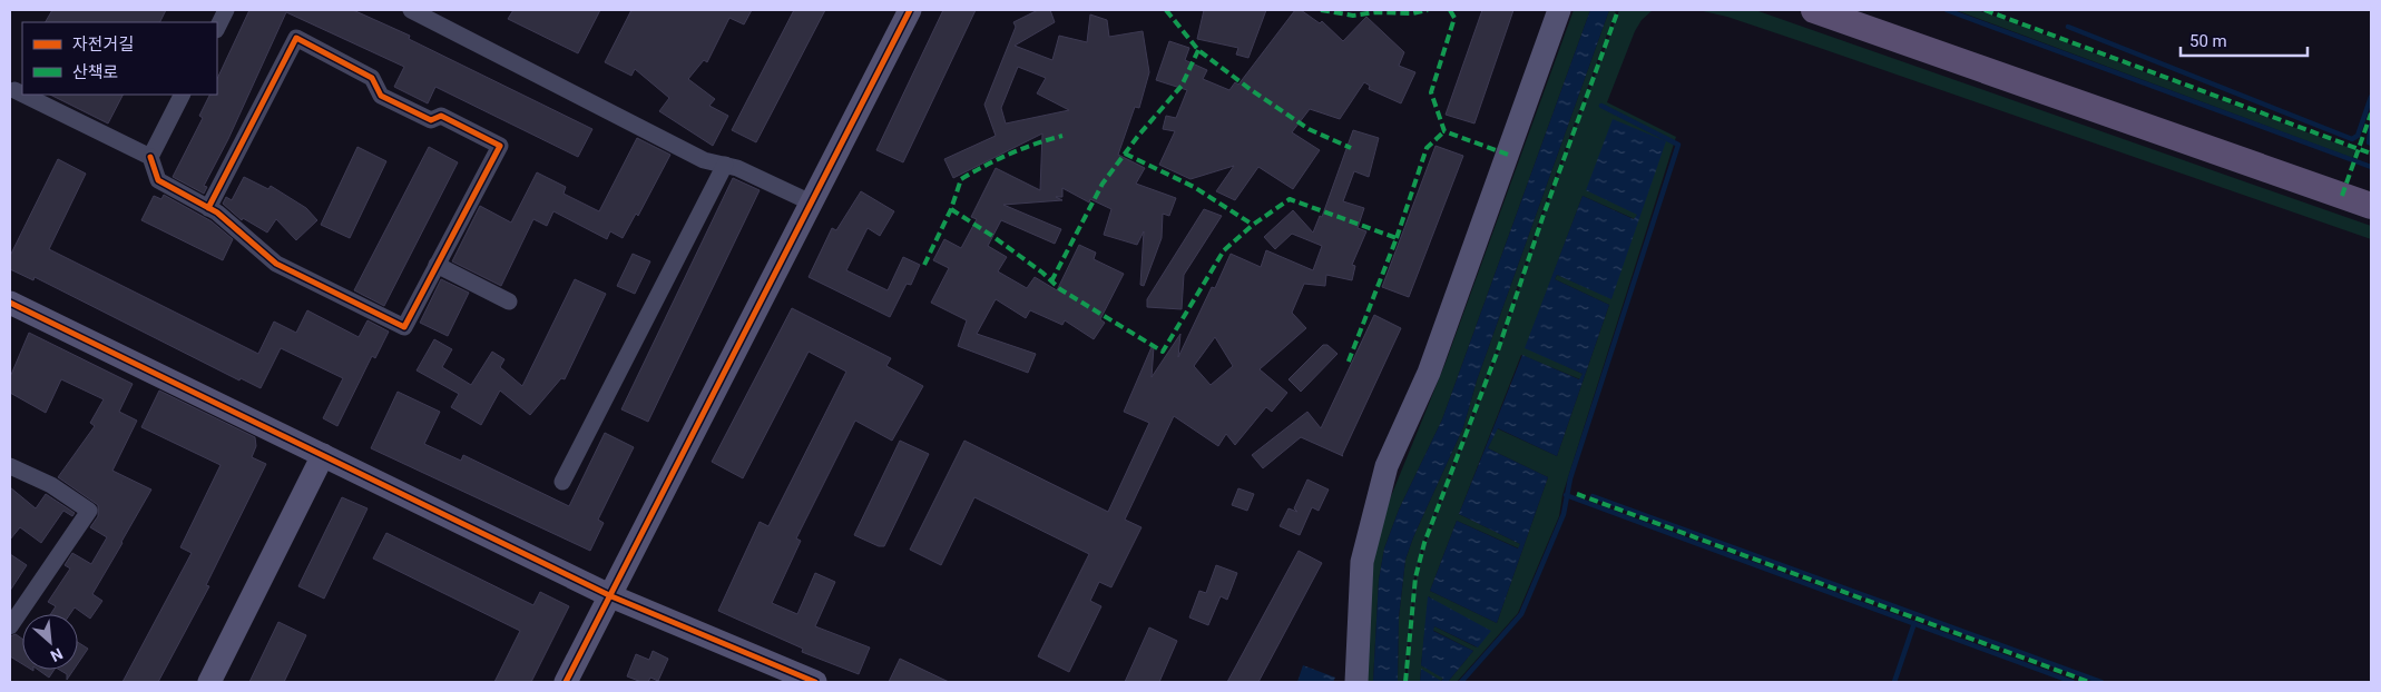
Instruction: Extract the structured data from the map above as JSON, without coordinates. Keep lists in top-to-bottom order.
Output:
{
  "legend": ["자전거길", "산책로"],
  "scale_bar": "50 m",
  "north": "bottom right"
}
